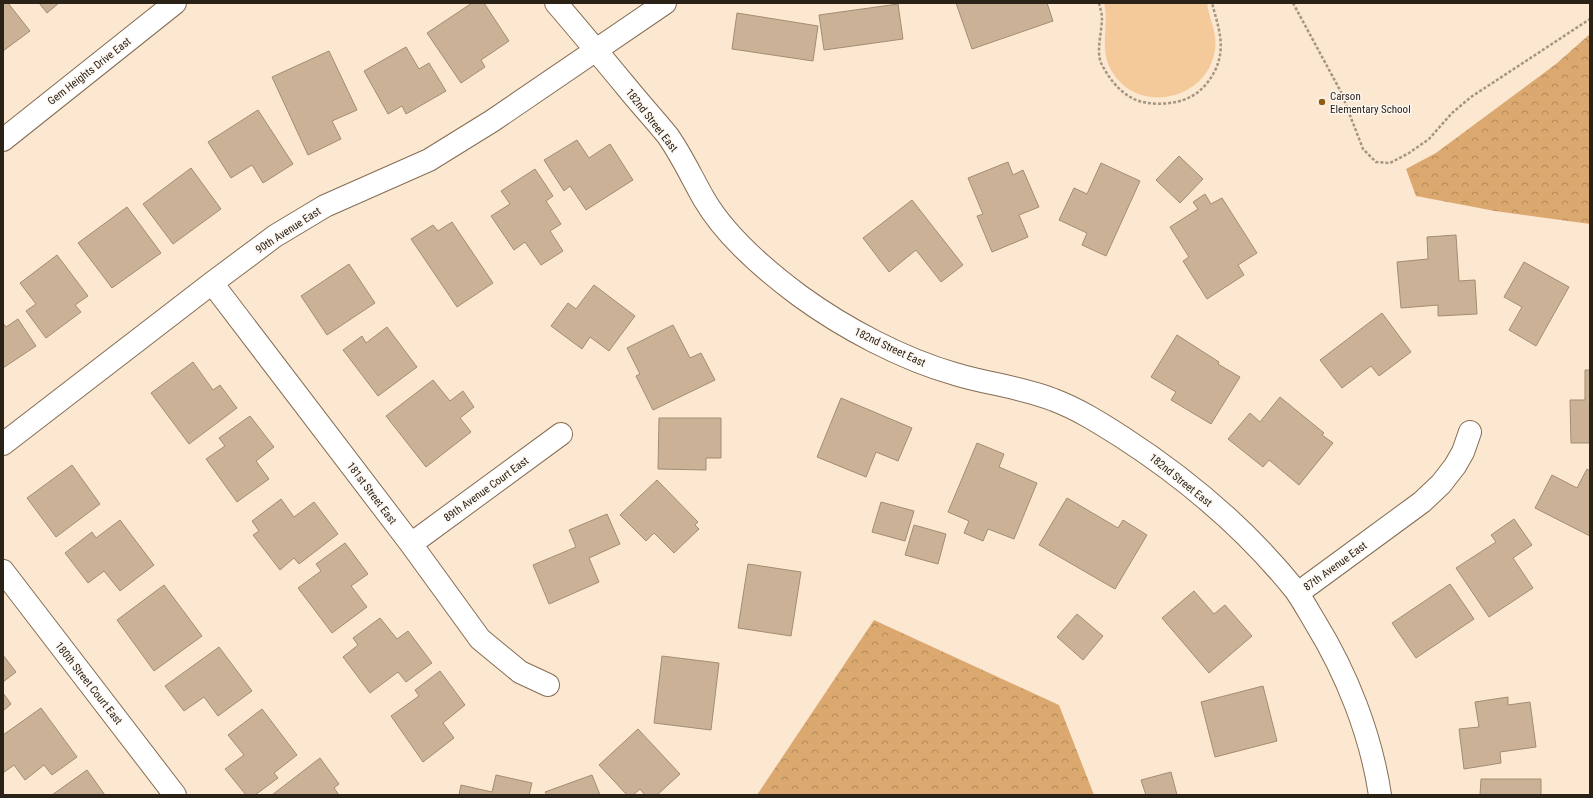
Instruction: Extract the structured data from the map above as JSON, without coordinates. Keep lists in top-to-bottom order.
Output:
{
  "streets": {
    "street": [
      "Gem Heights Drive East",
      "182nd Street East",
      "90th Avenue East",
      "89th Avenue Court East",
      "181st Street East",
      "87th Avenue East",
      "180th Street Court East"
    ]
  },
  "crossings": [
    ["182nd Street East", "90th Avenue East"],
    ["182nd Street East", "87th Avenue East"],
    ["90th Avenue East", "181st Street East"],
    ["89th Avenue Court East", "181st Street East"]
  ],
  "places": ["Carson Elementary School"]
}
